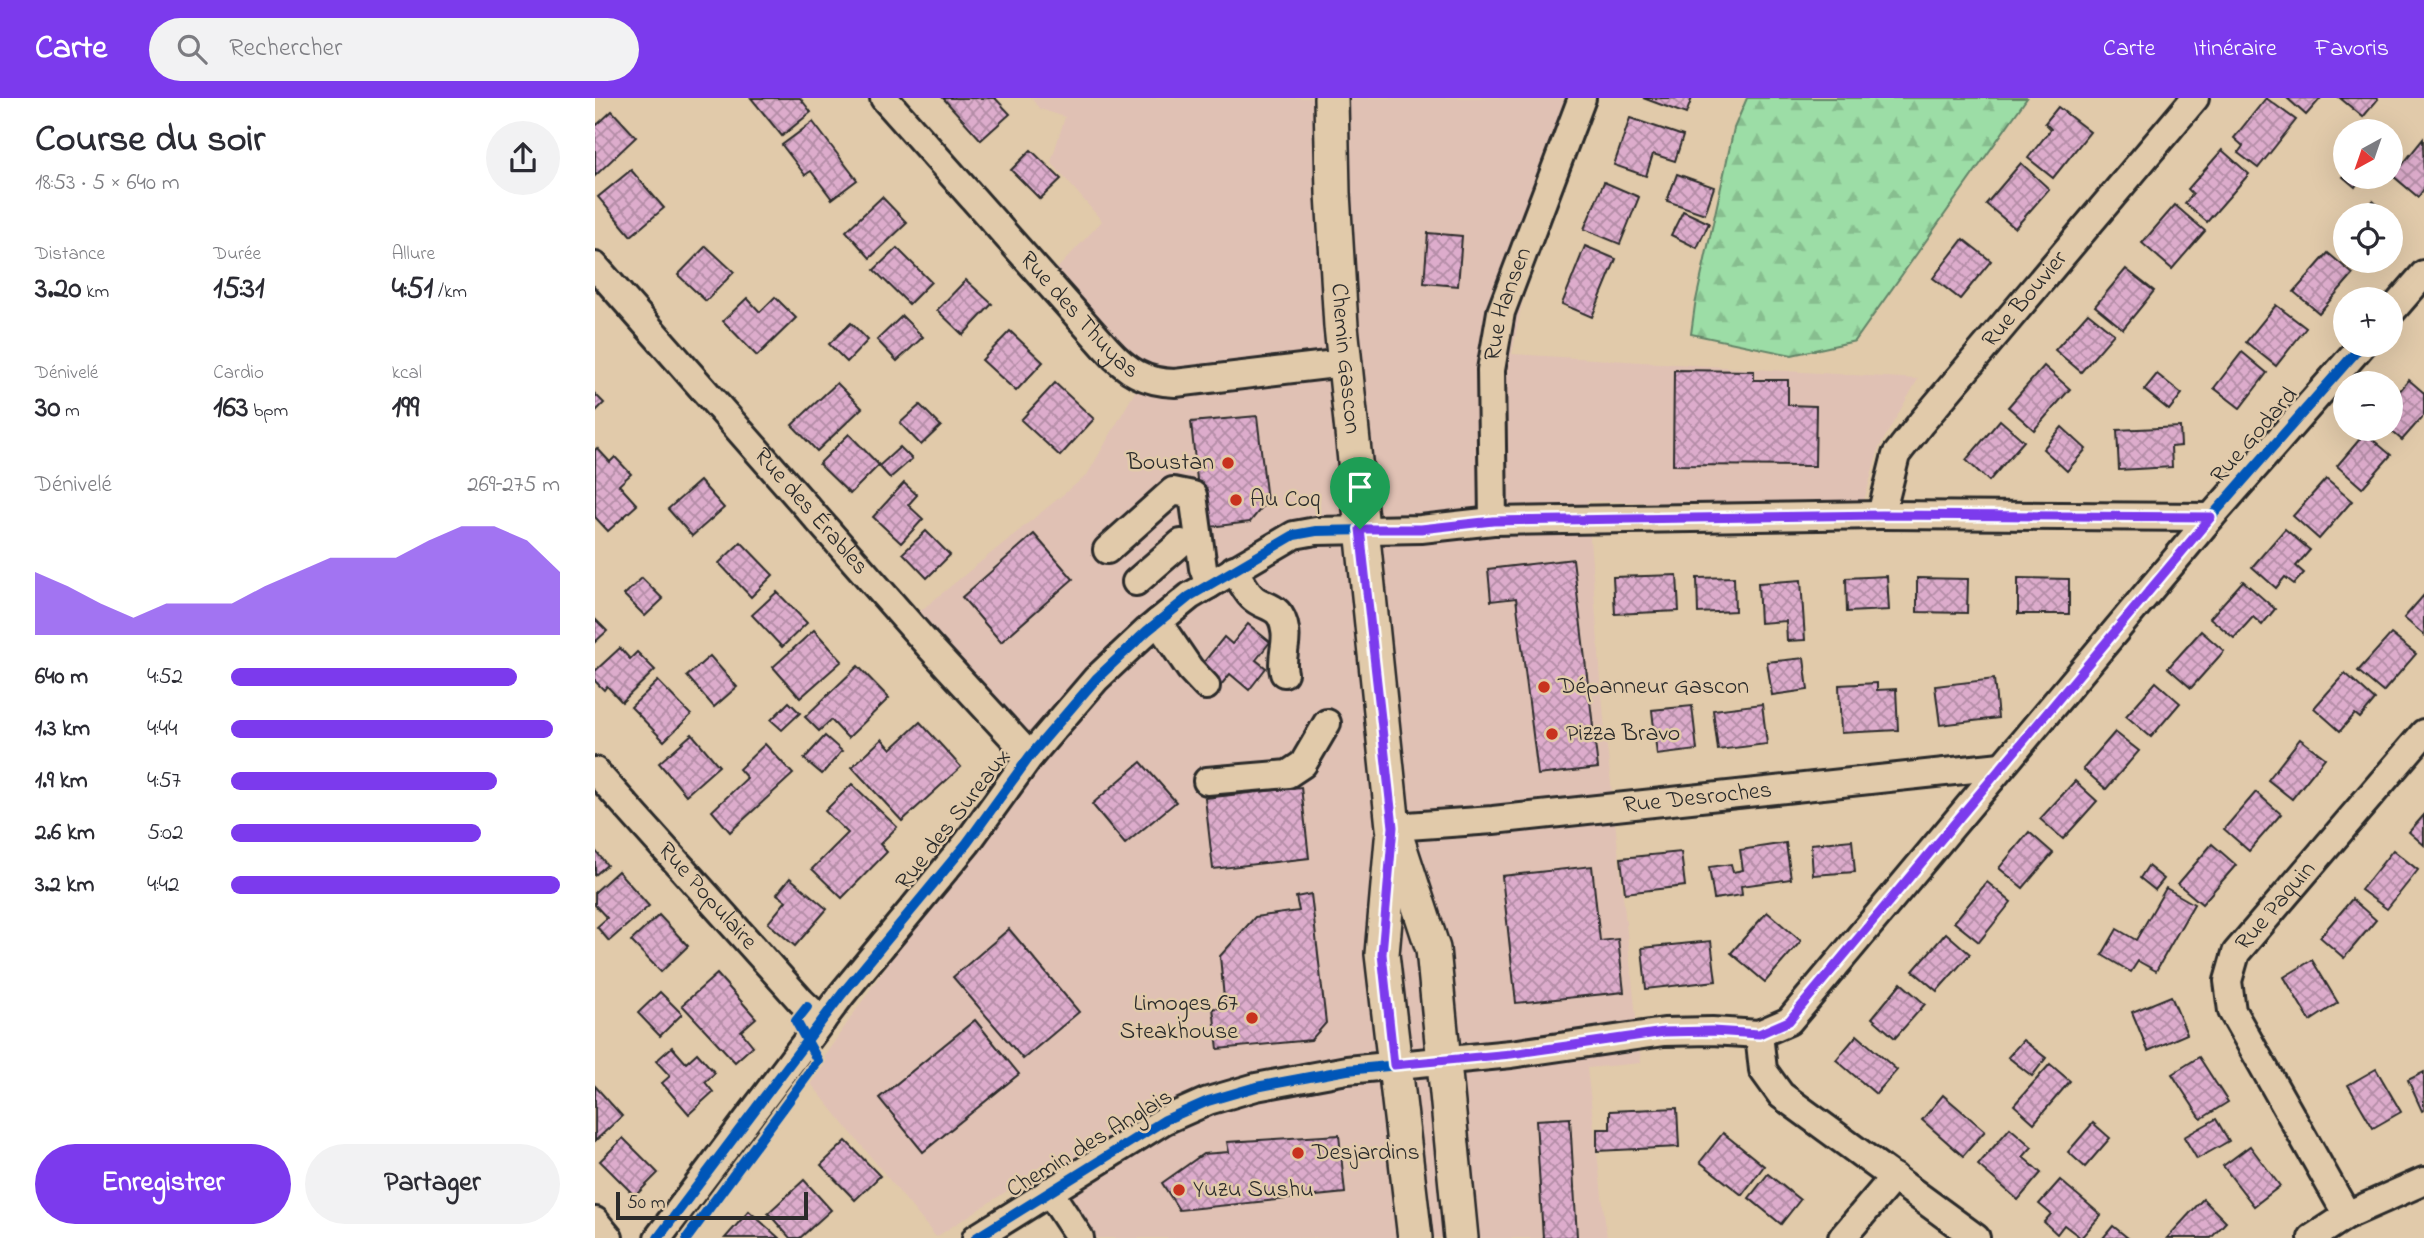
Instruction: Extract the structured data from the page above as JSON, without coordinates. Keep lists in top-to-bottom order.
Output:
{
  "streets": {
    "main road": ["Chemin Gascon"],
    "street": [
      "Rue Bouvier",
      "Rue Hansen",
      "Rue des Thuyas",
      "Rue Godard",
      "Rue des Érables",
      "Rue Desroches",
      "Rue des Sureaux",
      "Rue Populaire",
      "Rue Paquin",
      "Chemin des Anglais"
    ]
  },
  "crossings": [
    ["Rue Bouvier", "Rue des Sureaux"],
    ["Rue Hansen", "Rue des Sureaux"],
    ["Rue des Thuyas", "Chemin Gascon"],
    ["Chemin Gascon", "Rue Godard"],
    ["Chemin Gascon", "Rue Desroches"],
    ["Chemin Gascon", "Rue des Sureaux"],
    ["Chemin Gascon", "Chemin des Anglais"],
    ["Rue Godard", "Rue Desroches"],
    ["Rue Godard", "Rue des Sureaux"],
    ["Rue Godard", "Chemin des Anglais"],
    ["Rue des Érables", "Rue des Sureaux"],
    ["Rue des Sureaux", "Rue Populaire"]
  ],
  "places": [
    "Boustan",
    "Au Coq",
    "Dépanneur Gascon",
    "Pizza Bravo",
    "Limoges 67 Steakhouse",
    "Desjardins",
    "Yuzu Sushu"
  ],
  "scale_bar": "50 m",
  "north": "bottom left",
  "page": {
    "header": "Carte",
    "search": "Rechercher",
    "nav": ["Carte", "Itinéraire", "Favoris"],
    "heading": ["Course du soir", "18:53 · 5 × 640 m"],
    "map_buttons": ["+", "−"],
    "stats": [
      ["Distance", "3.20 km"],
      ["Durée", "15:31"],
      ["Allure", "4:51 /km"],
      ["Dénivelé", "30 m"],
      ["Cardio", "163 bpm"],
      ["kcal", "199"]
    ],
    "chart": ["Dénivelé", "269–275 m"],
    "list": [
      {
        "name": "640 m",
        "note": "4:52"
      },
      {
        "name": "1.3 km",
        "note": "4:44"
      },
      {
        "name": "1.9 km",
        "note": "4:57"
      },
      {
        "name": "2.6 km",
        "note": "5:02"
      },
      {
        "name": "3.2 km",
        "note": "4:42"
      }
    ],
    "buttons": ["Enregistrer", "Partager"],
    "scale": "50 m"
  }
}
